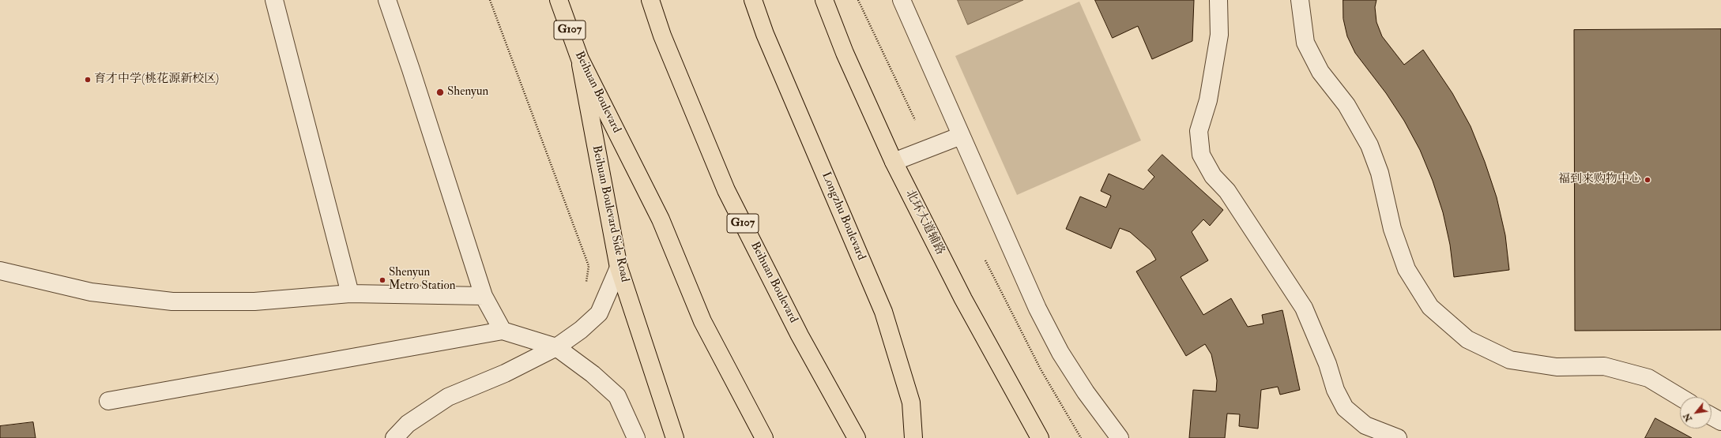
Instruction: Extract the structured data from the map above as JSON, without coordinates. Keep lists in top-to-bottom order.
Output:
{
  "streets": {
    "main road": [
      "G107",
      "Beihuan Boulevard",
      "Beihuan Boulevard Side Road",
      "Longzhu Boulevard",
      "北环大道辅路"
    ]
  },
  "crossings": [
    ["Beihuan Boulevard", "Beihuan Boulevard Side Road"]
  ],
  "places": [
    "育才中学(桃花源新校区)",
    "Shenyun",
    "福到来购物中心",
    "Shenyun Metro Station"
  ],
  "north": "bottom left"
}
